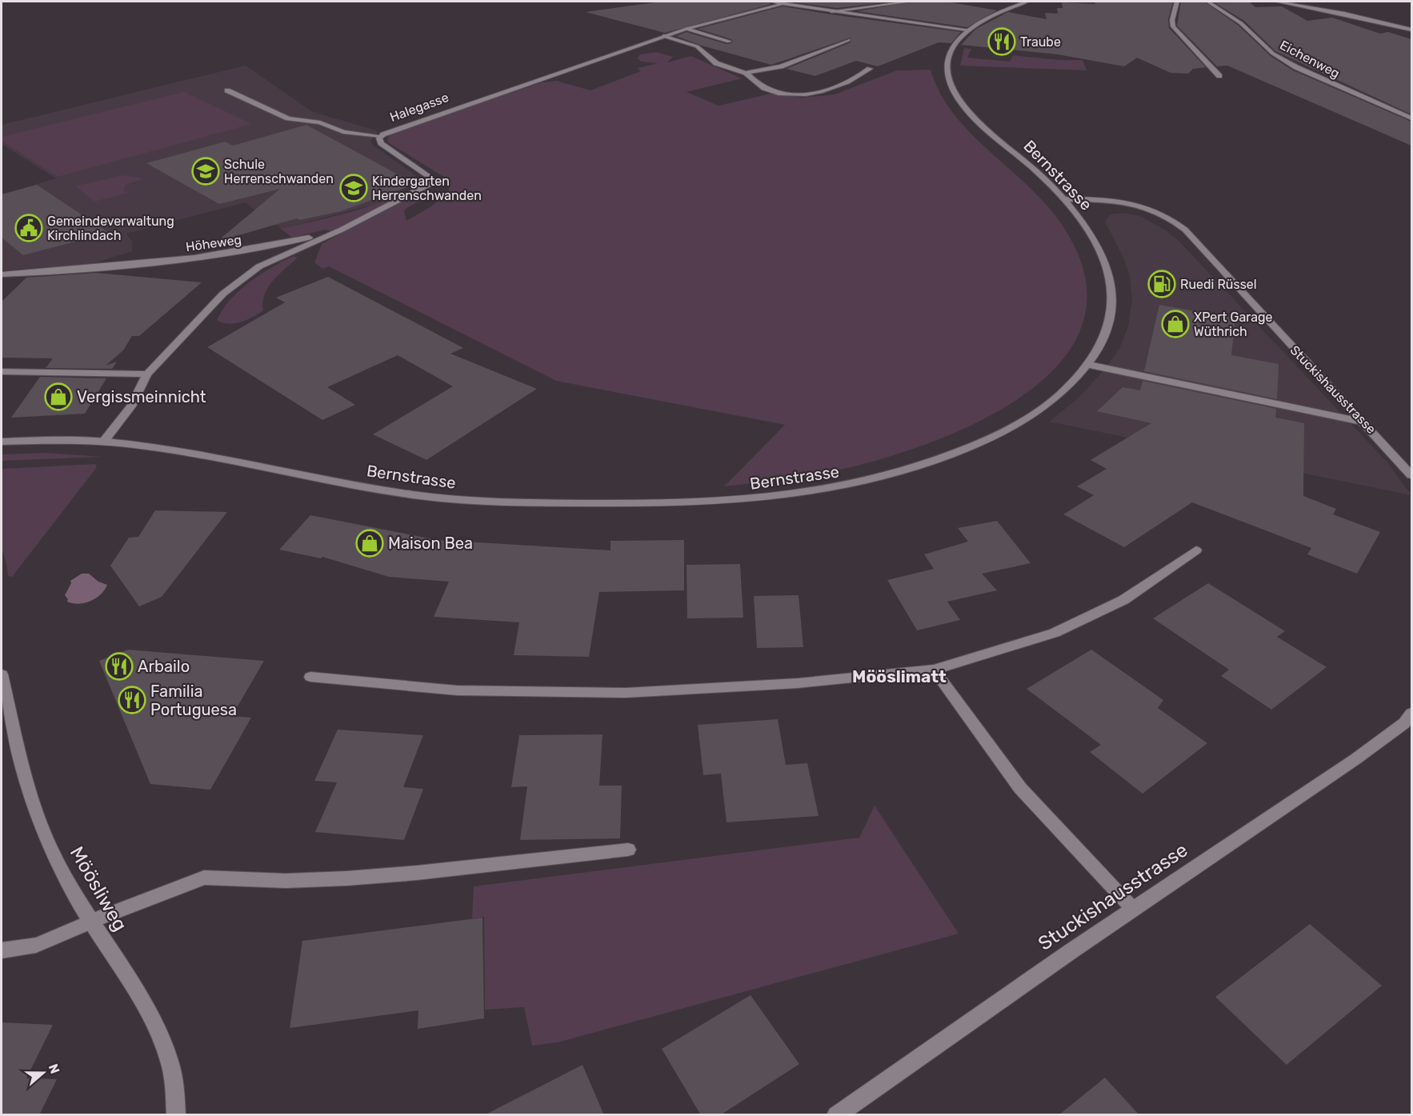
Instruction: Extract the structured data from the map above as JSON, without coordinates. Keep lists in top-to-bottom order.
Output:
{
  "streets": {
    "street": [
      "Eichenweg",
      "Halegasse",
      "Bernstrasse",
      "Höheweg",
      "Stuckishausstrasse",
      "Möösliweg"
    ]
  },
  "crossings": [
    ["Halegasse", "Bernstrasse"],
    ["Halegasse", "Höheweg"],
    ["Bernstrasse", "Stuckishausstrasse"]
  ],
  "districts": ["Mööslimatt"],
  "places": {
    "restaurant": ["Traube", "Arbailo", "Familia Portuguesa"],
    "school or university": ["Schule Herrenschwanden", "Kindergarten Herrenschwanden"],
    "public building": ["Gemeindeverwaltung Kirchlindach"],
    "fuel station": ["Ruedi Rüssel"],
    "shop": ["XPert Garage Wüthrich", "Vergissmeinnicht", "Maison Bea"]
  },
  "north": "right"
}
